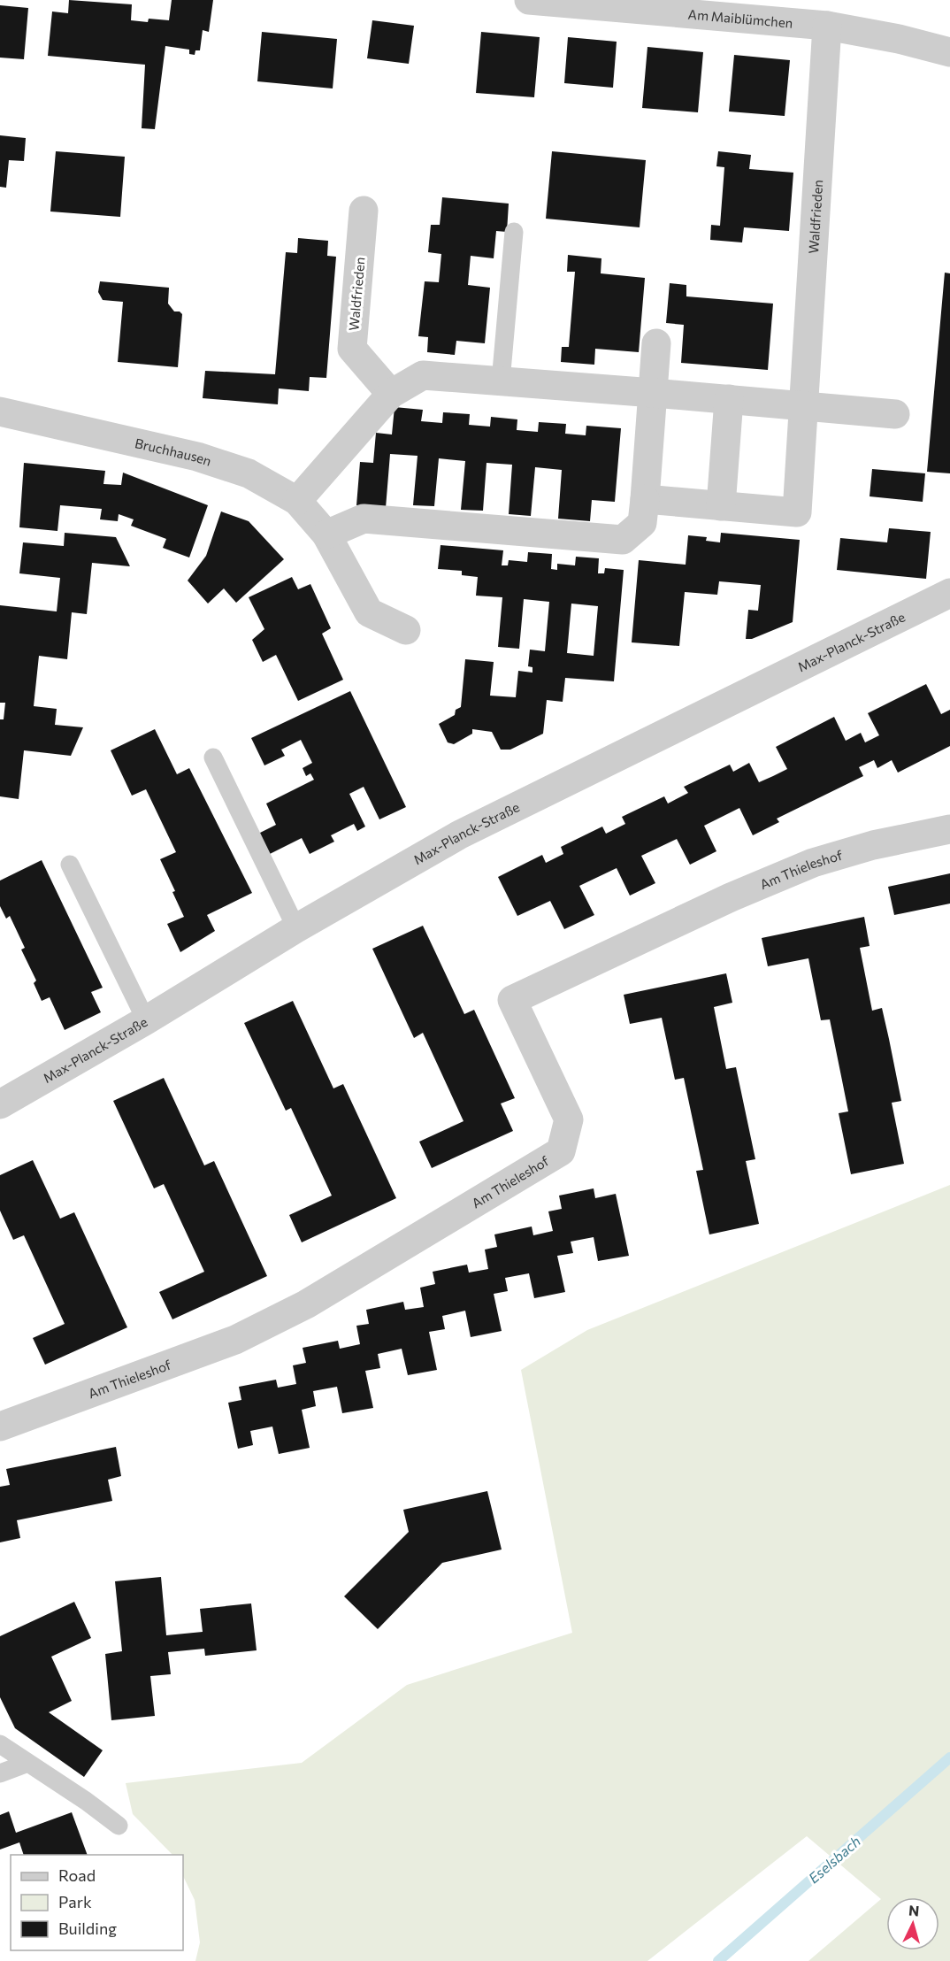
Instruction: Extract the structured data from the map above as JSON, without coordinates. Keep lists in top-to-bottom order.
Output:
{
  "streets": {
    "street": [
      "Am Maiblümchen",
      "Waldfrieden",
      "Bruchhausen",
      "Max-Planck-Straße",
      "Am Thieleshof"
    ]
  },
  "crossings": [
    ["Am Maiblümchen", "Waldfrieden"]
  ],
  "water": ["Eselsbach"],
  "legend": ["Road", "Park", "Building"],
  "north": "top"
}
